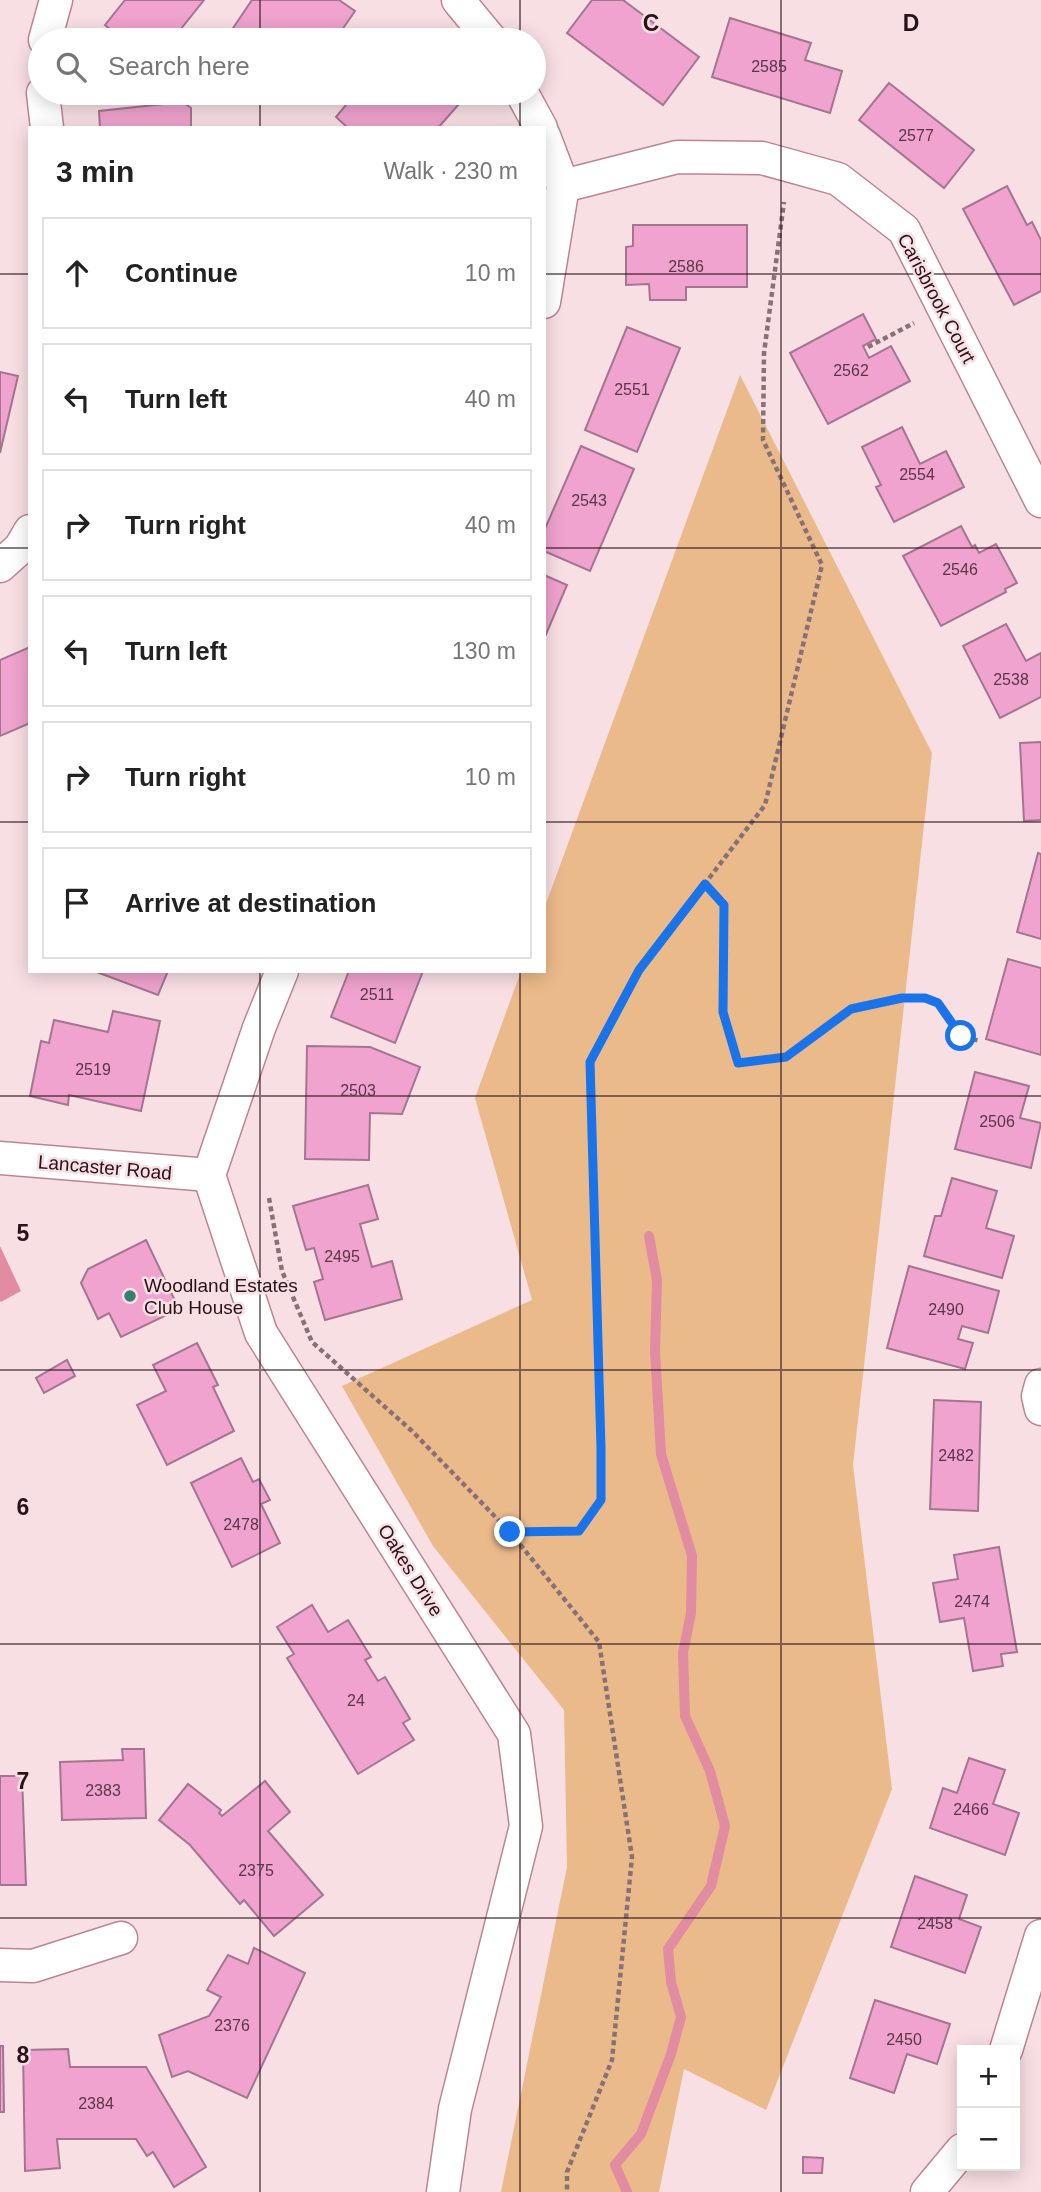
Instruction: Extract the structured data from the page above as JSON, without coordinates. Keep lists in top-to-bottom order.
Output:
{
  "streets": {
    "street": ["Carisbrook Court", "Lancaster Road", "Oakes Drive"]
  },
  "crossings": [
    ["Lancaster Road", "Oakes Drive"]
  ],
  "places": ["Woodland Estates Club House"],
  "house_numbers": [
    "2585",
    "2577",
    "2586",
    "2562",
    "2551",
    "2554",
    "2543",
    "2546",
    "2538",
    "2511",
    "2519",
    "2503",
    "2506",
    "2495",
    "2490",
    "2482",
    "2478",
    "2474",
    "24",
    "2383",
    "2466",
    "2375",
    "2458",
    "2376",
    "2450",
    "2384"
  ],
  "page": {
    "search": "Search here",
    "heading": ["3 min", "Walk · 230 m"],
    "list": [
      ["Continue", "10 m"],
      ["Turn left", "40 m"],
      ["Turn right", "40 m"],
      ["Turn left", "130 m"],
      ["Turn right", "10 m"],
      "Arrive at destination"
    ],
    "map_buttons": ["+", "−"]
  },
  "grid": {
    "columns": ["C", "D"],
    "rows": [
      "5",
      "6",
      "7",
      "8"
    ]
  }
}
